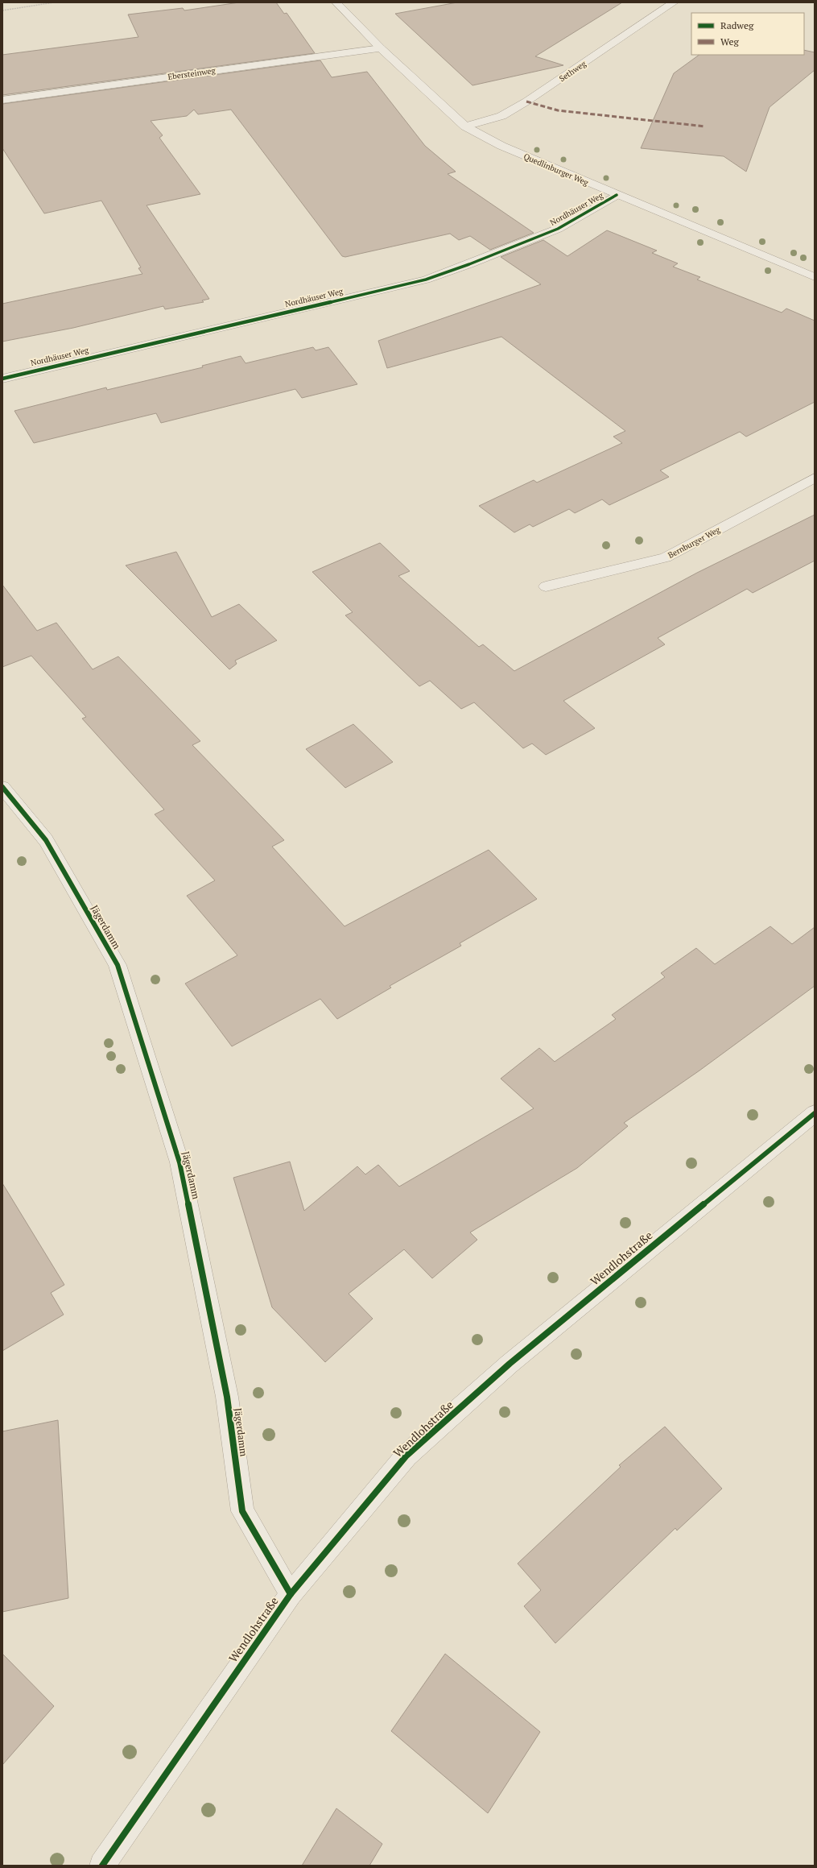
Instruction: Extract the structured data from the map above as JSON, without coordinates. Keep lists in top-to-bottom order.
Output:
{
  "streets": {
    "street": [
      "Sethweg",
      "Ebersteinweg",
      "Quedlinburger Weg",
      "Nordhäuser Weg",
      "Bernburger Weg",
      "Jägerdamm",
      "Wendlohstraße"
    ]
  },
  "crossings": [
    ["Sethweg", "Quedlinburger Weg"],
    ["Ebersteinweg", "Quedlinburger Weg"],
    ["Quedlinburger Weg", "Nordhäuser Weg"],
    ["Jägerdamm", "Wendlohstraße"]
  ],
  "legend": ["Radweg", "Weg"]
}
